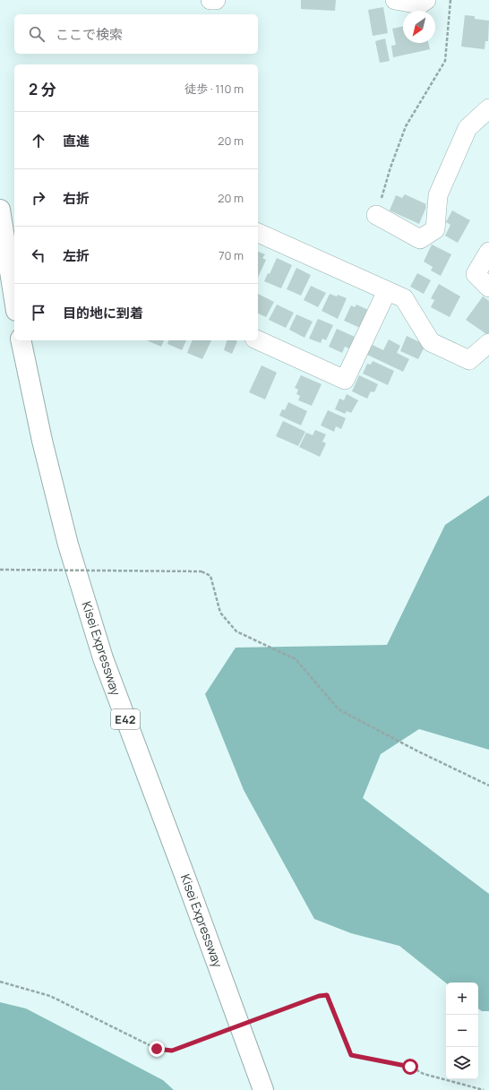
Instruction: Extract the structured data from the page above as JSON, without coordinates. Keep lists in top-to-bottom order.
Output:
{
  "streets": {
    "highway": ["Kisei Expressway", "E42"]
  },
  "north": "bottom left",
  "page": {
    "search": "ここで検索",
    "heading": ["2 分", "徒歩 · 110 m"],
    "list": [
      ["直進", "20 m"],
      ["右折", "20 m"],
      ["左折", "70 m"],
      "目的地に到着"
    ],
    "map_buttons": ["+", "−"]
  }
}
